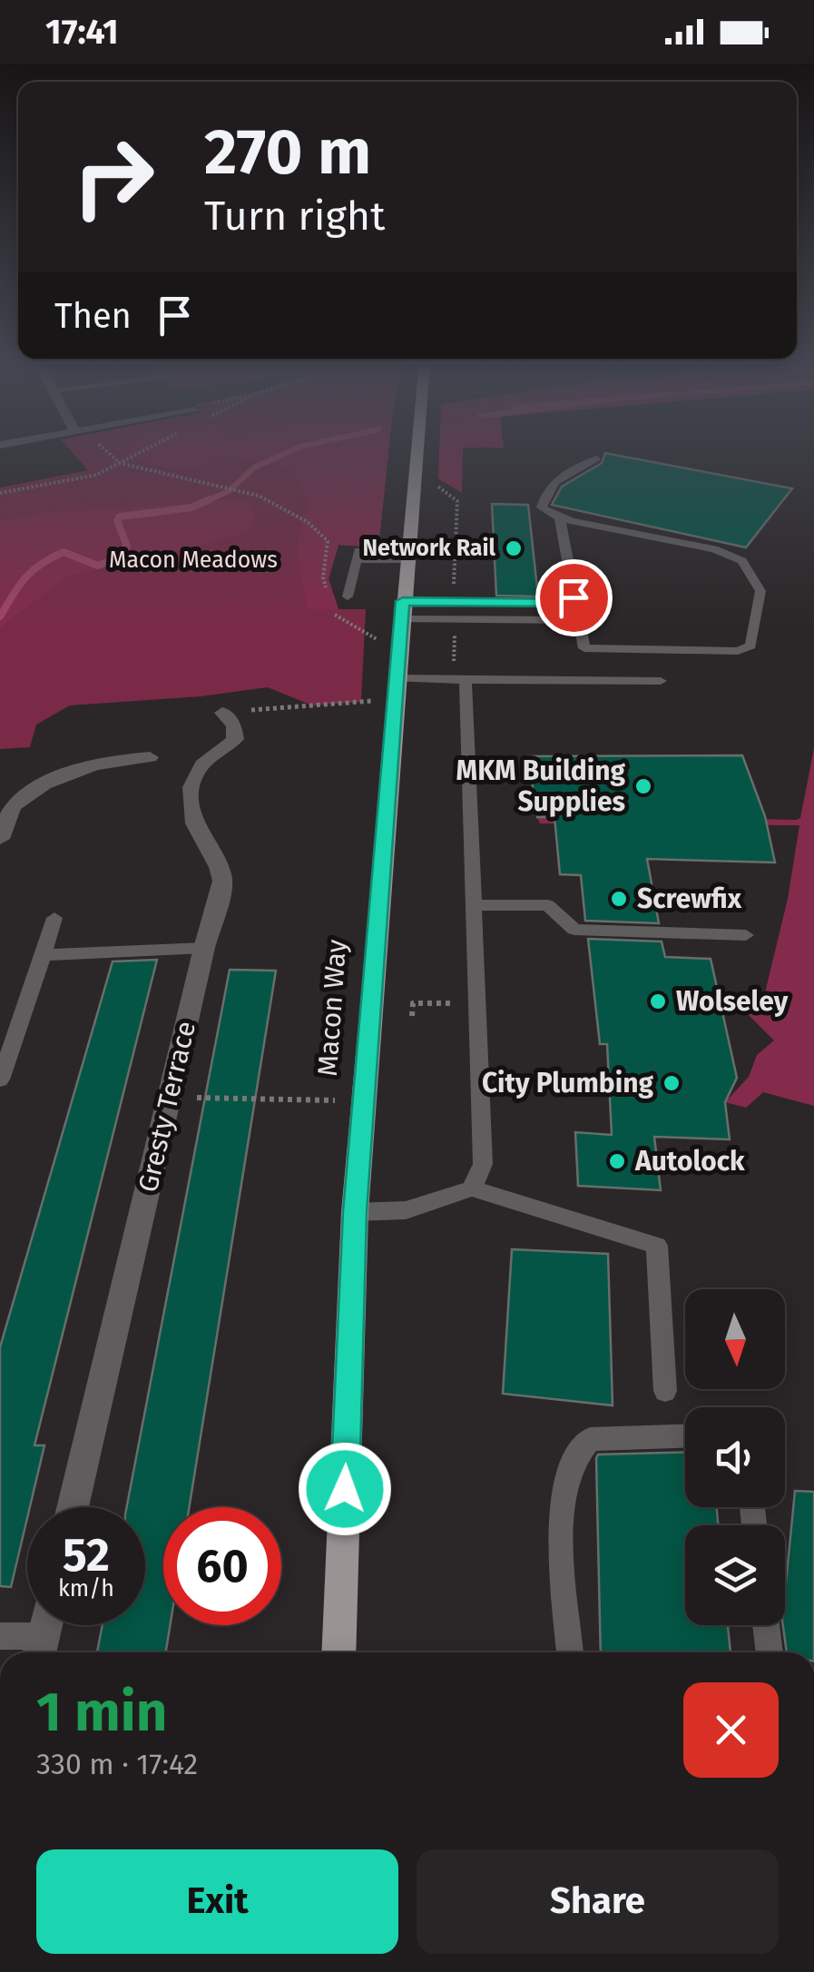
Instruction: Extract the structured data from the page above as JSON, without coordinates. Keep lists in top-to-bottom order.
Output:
{
  "streets": {
    "main road": ["Macon Way"],
    "street": ["Gresty Terrace"]
  },
  "parks": ["Macon Meadows"],
  "places": [
    "Network Rail",
    "MKM Building Supplies",
    "Screwfix",
    "Wolseley",
    "City Plumbing",
    "Autolock"
  ],
  "north": "bottom",
  "page": {
    "status": "17:41",
    "turn": ["270 m", "Turn right"],
    "then": "Then",
    "speed": "52 km/h",
    "limit": "60",
    "heading": ["1 min", "330 m · 17:42"],
    "buttons": ["Exit", "Share"]
  }
}
